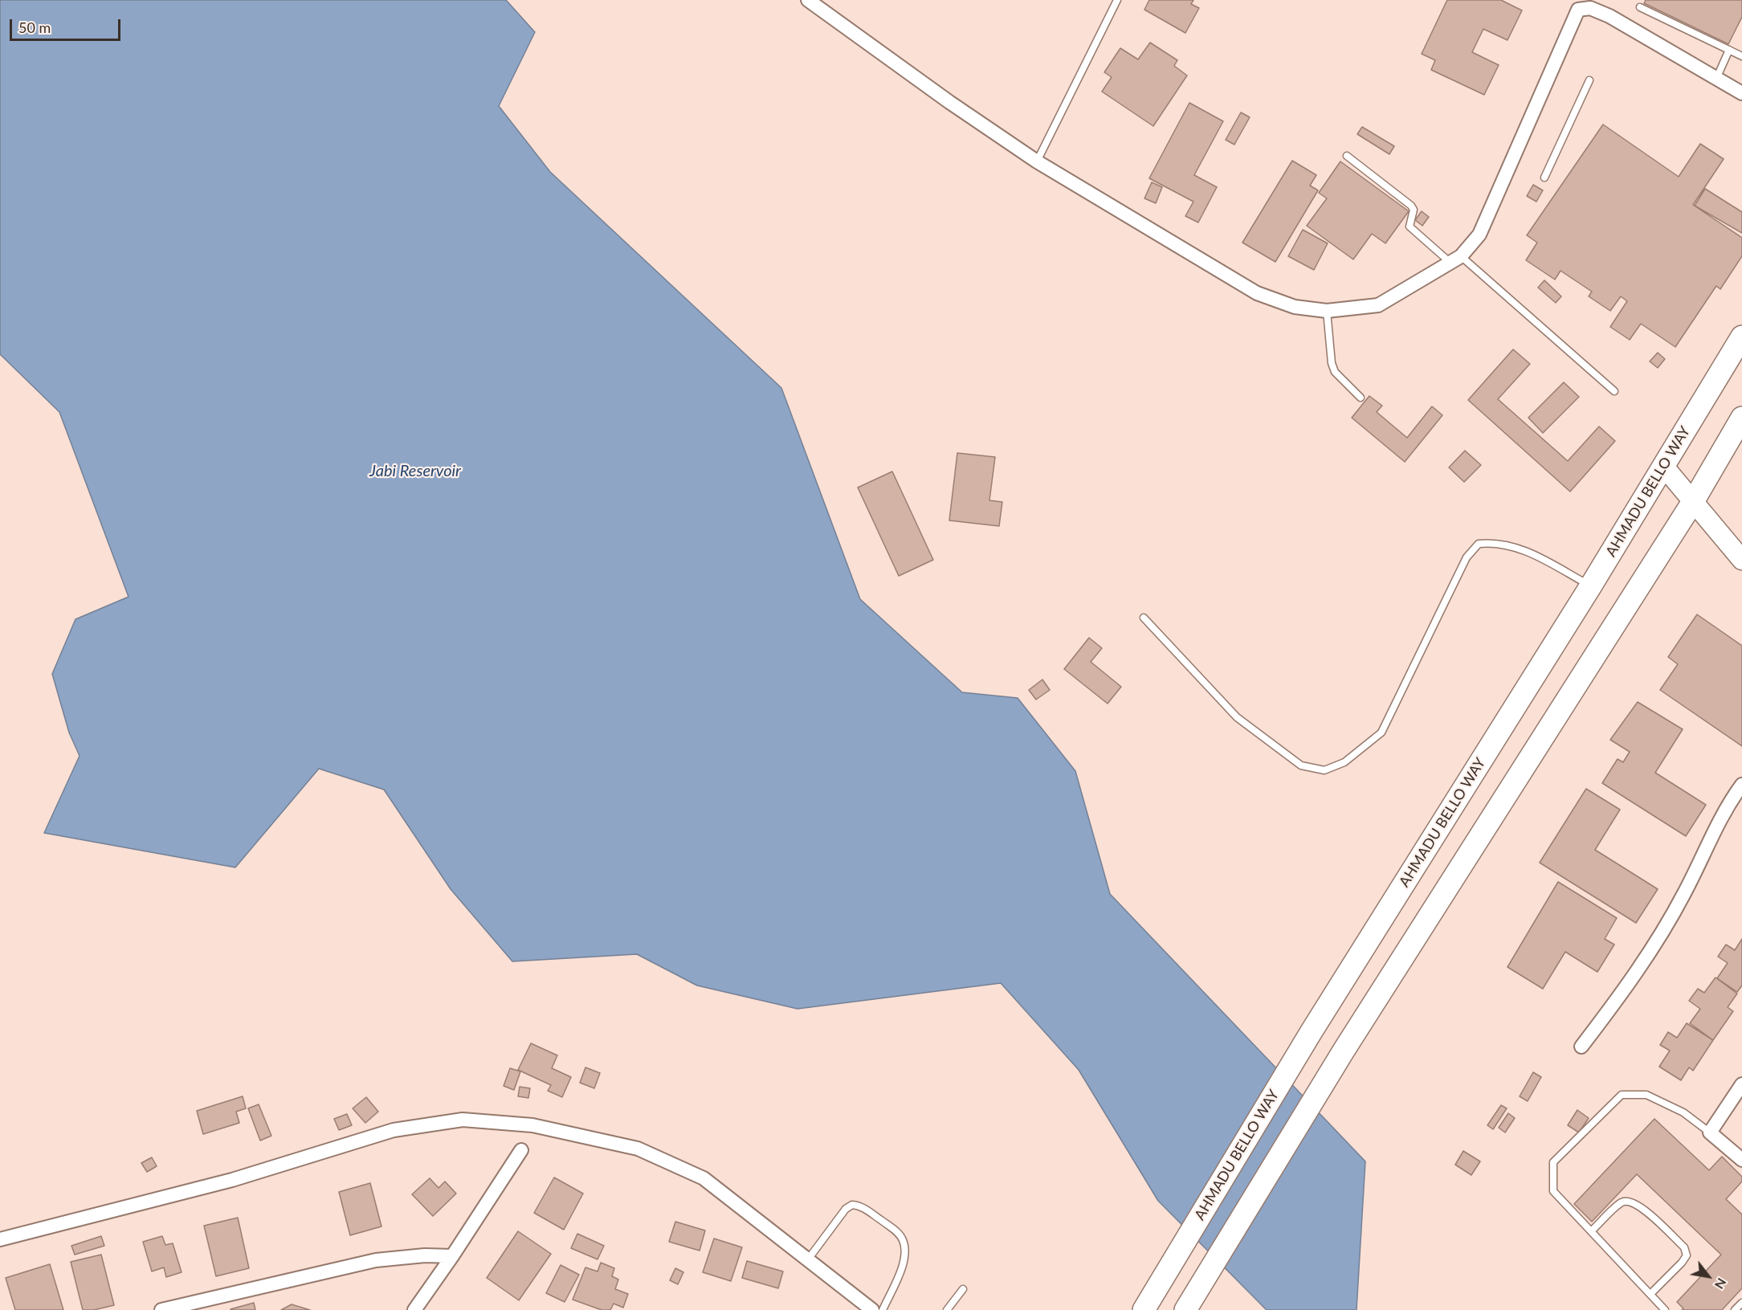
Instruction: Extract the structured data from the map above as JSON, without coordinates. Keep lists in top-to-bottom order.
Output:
{
  "streets": {
    "main road": ["AHMADU BELLO WAY"]
  },
  "water": ["Jabi Reservoir"],
  "scale_bar": "50 m",
  "north": "bottom right"
}
